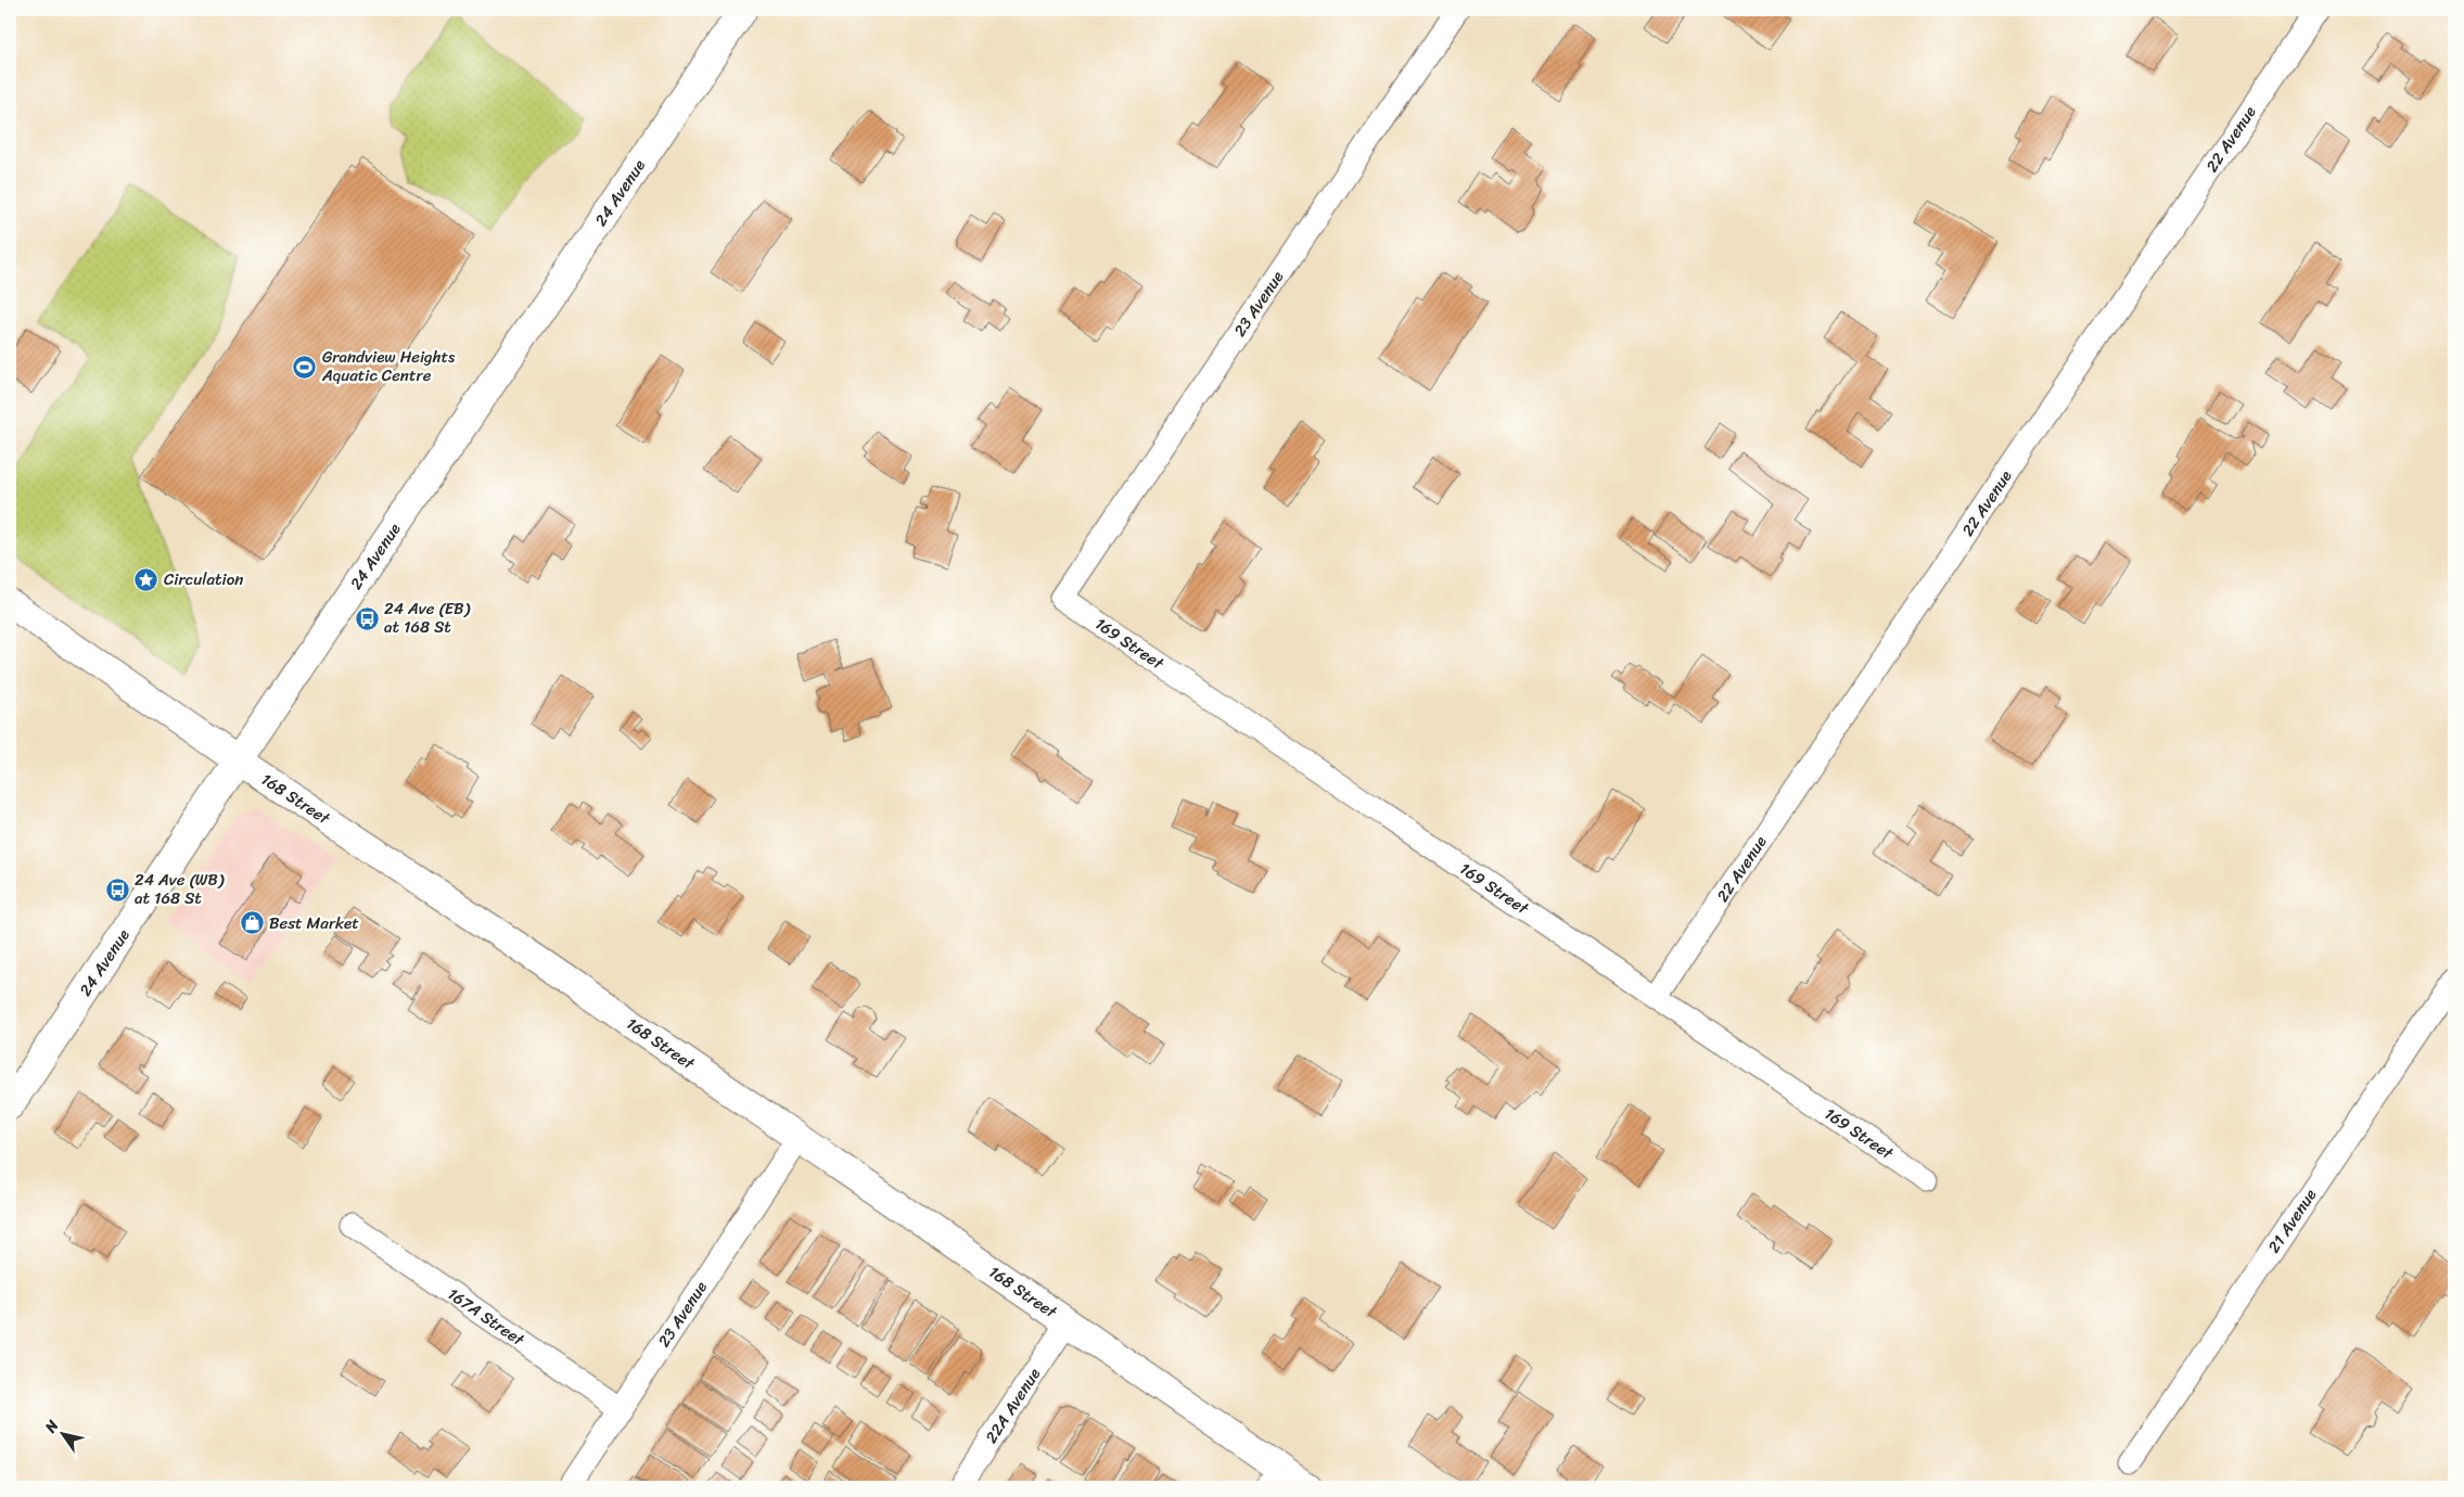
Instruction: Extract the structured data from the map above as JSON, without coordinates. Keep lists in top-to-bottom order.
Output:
{
  "streets": {
    "main road": ["24 Avenue", "168 Street"],
    "street": [
      "22 Avenue",
      "23 Avenue",
      "169 Street",
      "21 Avenue",
      "167A Street",
      "22A Avenue"
    ]
  },
  "crossings": [
    ["22 Avenue", "169 Street"],
    ["24 Avenue", "168 Street"],
    ["23 Avenue", "169 Street"],
    ["23 Avenue", "168 Street"],
    ["23 Avenue", "167A Street"],
    ["168 Street", "22A Avenue"]
  ],
  "places": {
    "sports": ["Grandview Heights Aquatic Centre"],
    "place": ["Circulation"],
    "bus stop": ["24 Ave (EB) at 168 St", "24 Ave (WB) at 168 St"],
    "shop": ["Best Market"]
  },
  "north": "top left"
}
